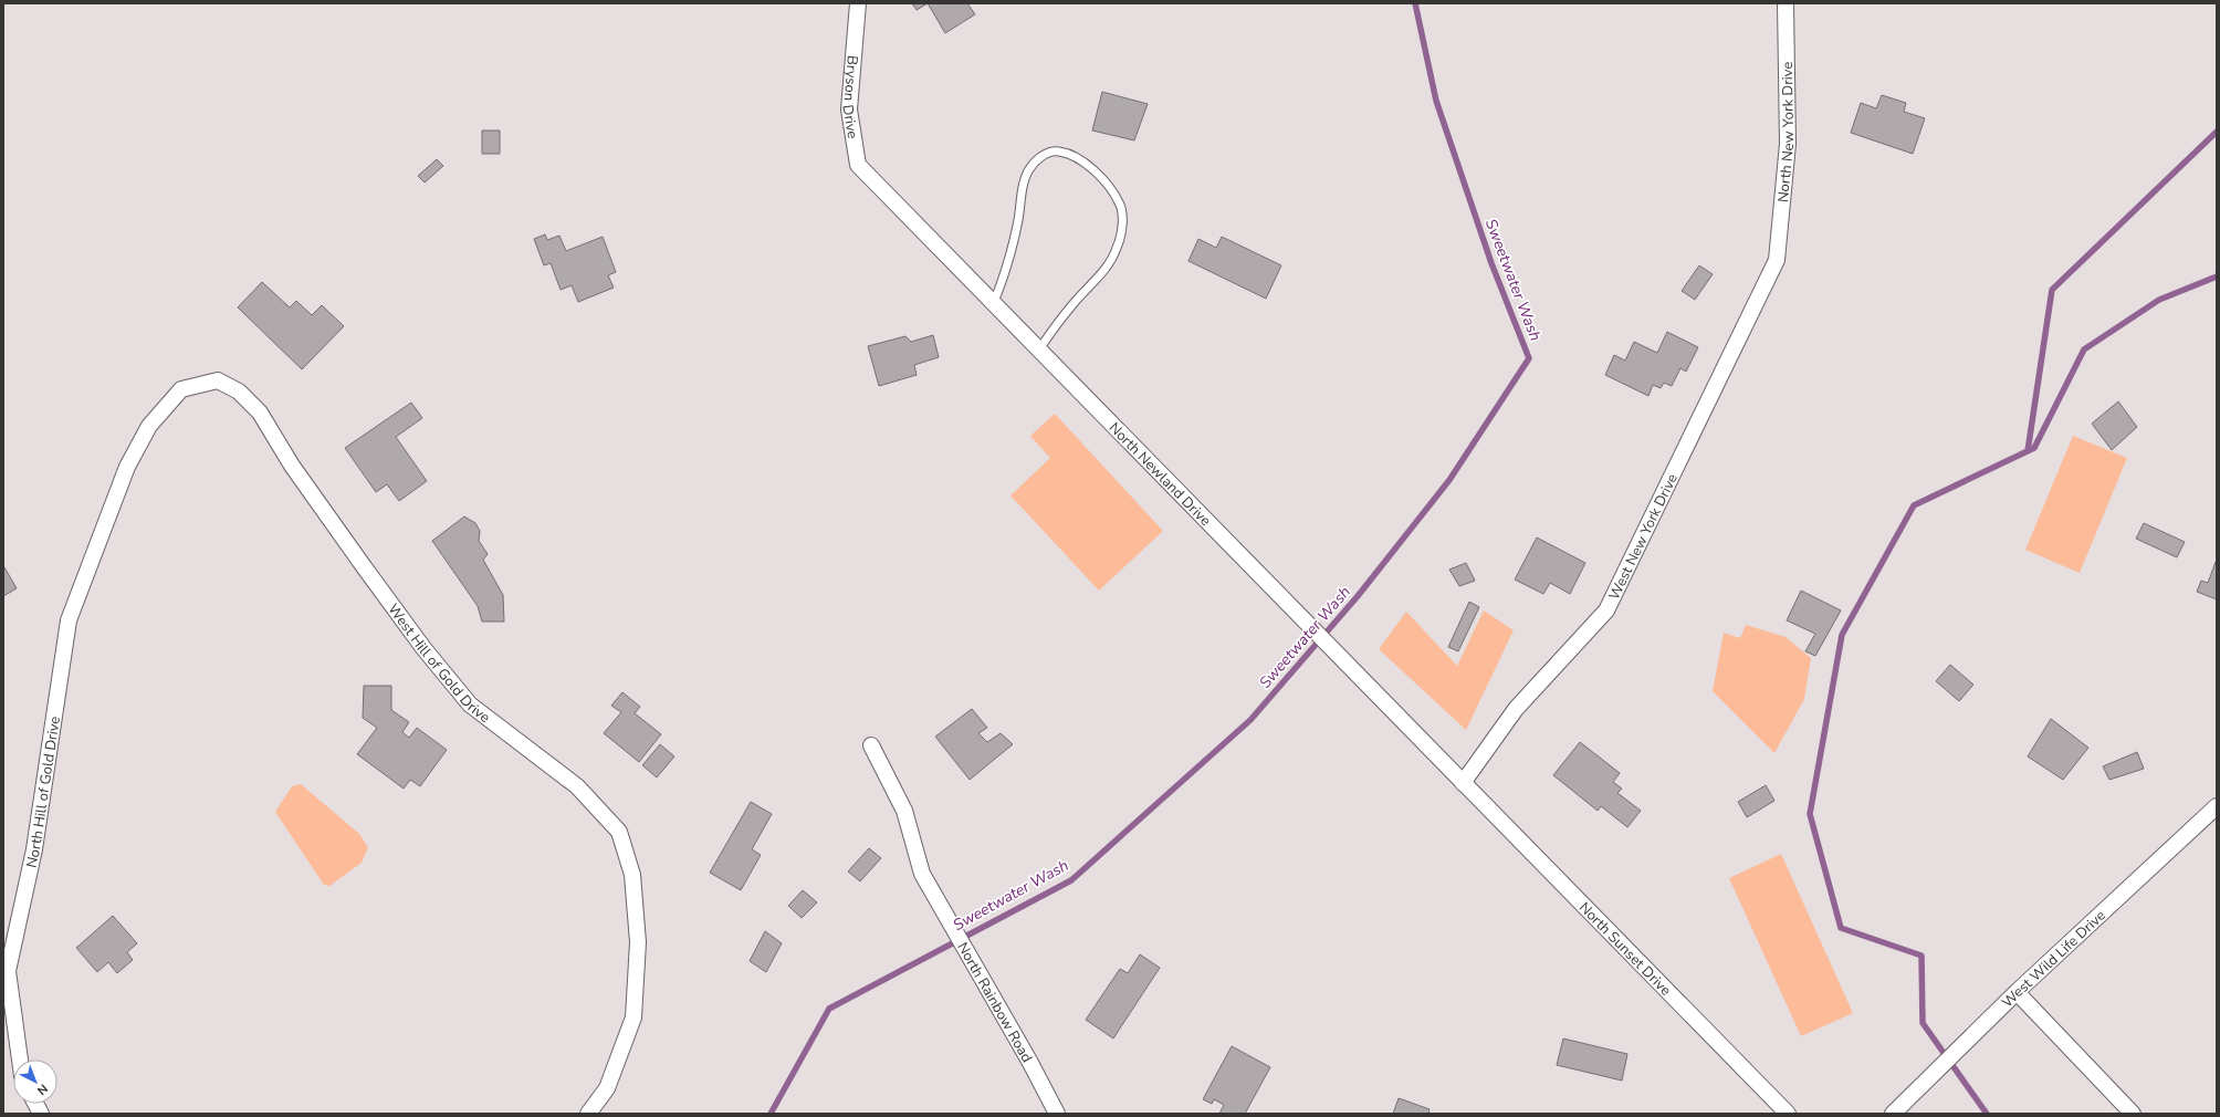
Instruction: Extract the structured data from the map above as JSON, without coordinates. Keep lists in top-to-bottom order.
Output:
{
  "streets": {
    "street": [
      "Bryson Drive",
      "North New York Drive",
      "North Newland Drive",
      "West New York Drive",
      "West Hill of Gold Drive",
      "North Hill of Gold Drive",
      "North Sunset Drive",
      "West Wild Life Drive",
      "North Rainbow Road"
    ]
  },
  "crossings": [
    ["Bryson Drive", "North Newland Drive"],
    ["North New York Drive", "West New York Drive"],
    ["North Newland Drive", "West New York Drive"],
    ["North Newland Drive", "North Sunset Drive"],
    ["West New York Drive", "North Sunset Drive"],
    ["West Hill of Gold Drive", "North Hill of Gold Drive"]
  ],
  "water": ["Sweetwater Wash"],
  "north": "bottom right"
}
